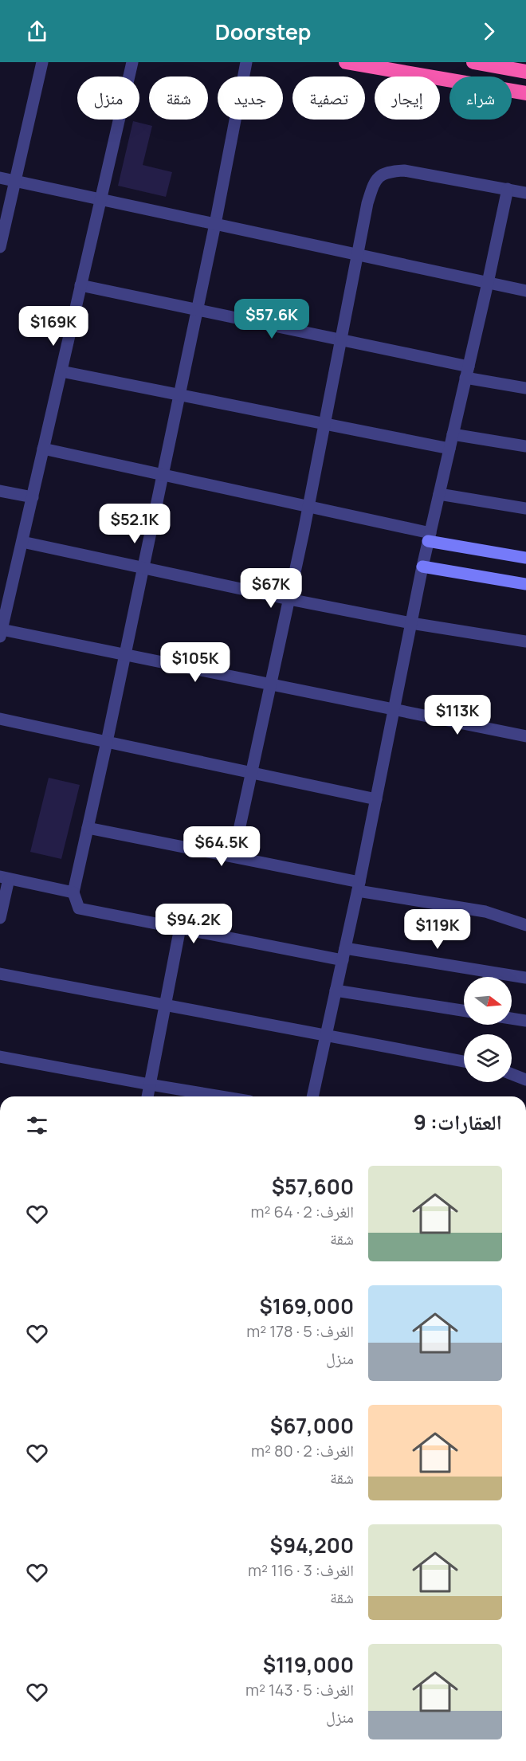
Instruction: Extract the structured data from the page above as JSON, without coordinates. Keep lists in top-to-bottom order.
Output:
{
  "north": "right",
  "page": {
    "header": "Doorstep",
    "chip": [
      "شراء",
      "إيجار",
      "تصفية",
      "جديد",
      "شقة",
      "منزل"
    ],
    "price": [
      "$57.6K",
      "$169K",
      "$52.1K",
      "$67K",
      "$105K",
      "$113K",
      "$64.5K",
      "$94.2K",
      "$119K"
    ],
    "heading": "العقارات: 9",
    "list": [
      {
        "name": "$57,600",
        "note": "الغرف: 2 · 64 m² · شقة"
      },
      {
        "name": "$169,000",
        "note": "الغرف: 5 · 178 m² · منزل"
      },
      {
        "name": "$67,000",
        "note": "الغرف: 2 · 80 m² · شقة"
      },
      {
        "name": "$94,200",
        "note": "الغرف: 3 · 116 m² · شقة"
      },
      {
        "name": "$119,000",
        "note": "الغرف: 5 · 143 m² · منزل"
      }
    ]
  }
}
